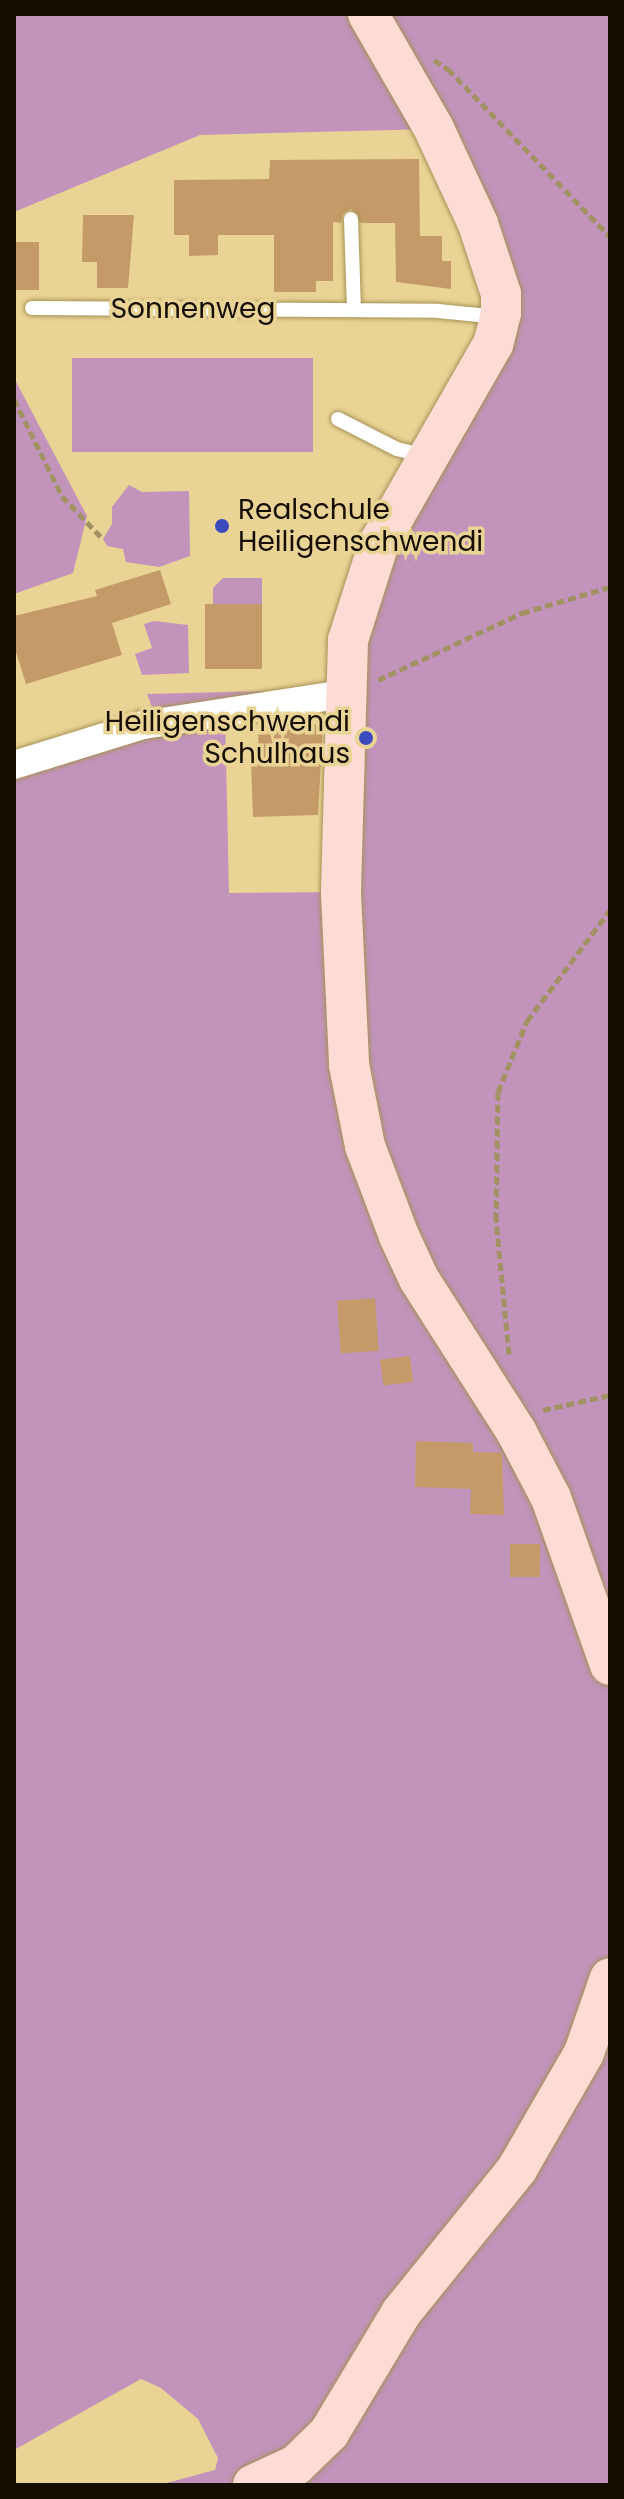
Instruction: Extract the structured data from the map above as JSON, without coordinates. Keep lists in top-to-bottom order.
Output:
{
  "streets": {
    "lane": ["Sonnenweg"]
  },
  "places": ["Realschule Heiligenschwendi", "Heiligenschwendi Schulhaus"]
}
